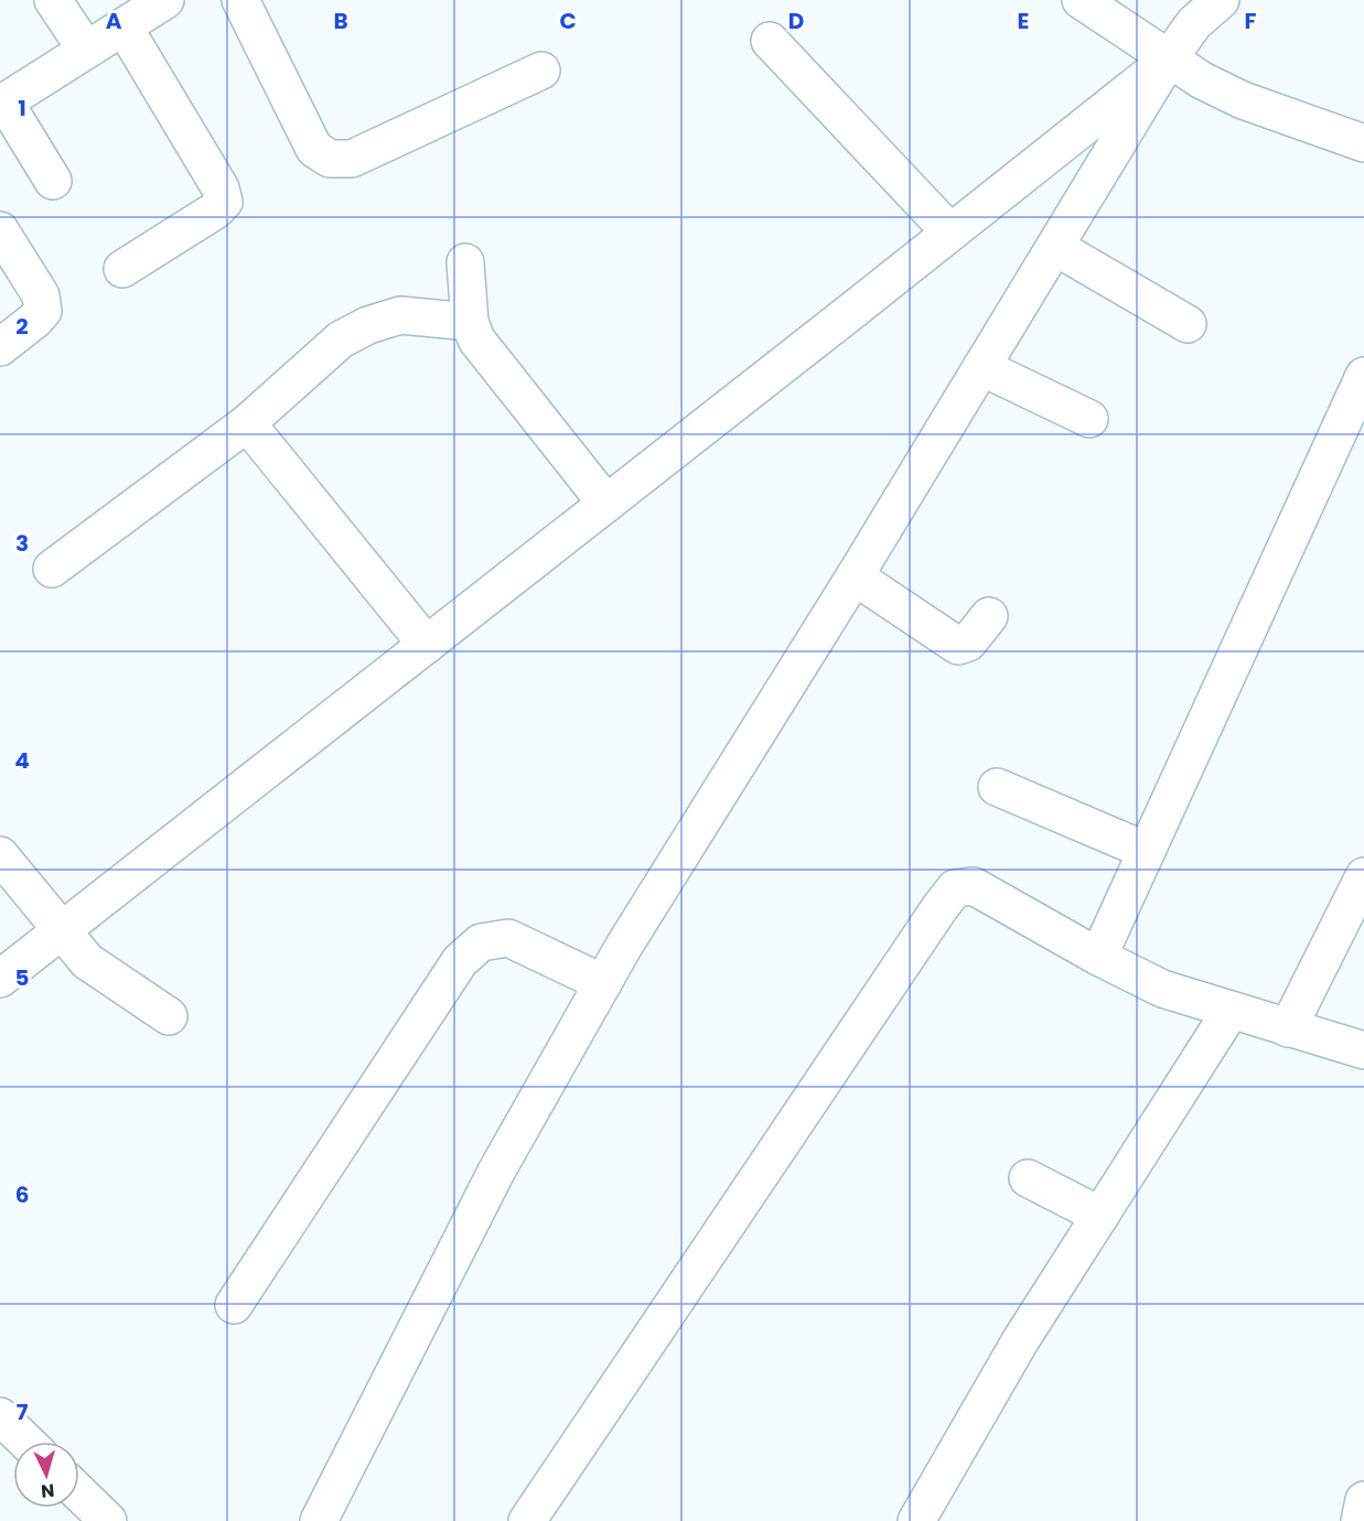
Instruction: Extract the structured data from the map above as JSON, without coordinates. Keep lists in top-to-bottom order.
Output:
{
  "north": "bottom",
  "grid": {
    "columns": [
      "A",
      "B",
      "C",
      "D",
      "E",
      "F"
    ],
    "rows": [
      "1",
      "2",
      "3",
      "4",
      "5",
      "6",
      "7"
    ]
  }
}
